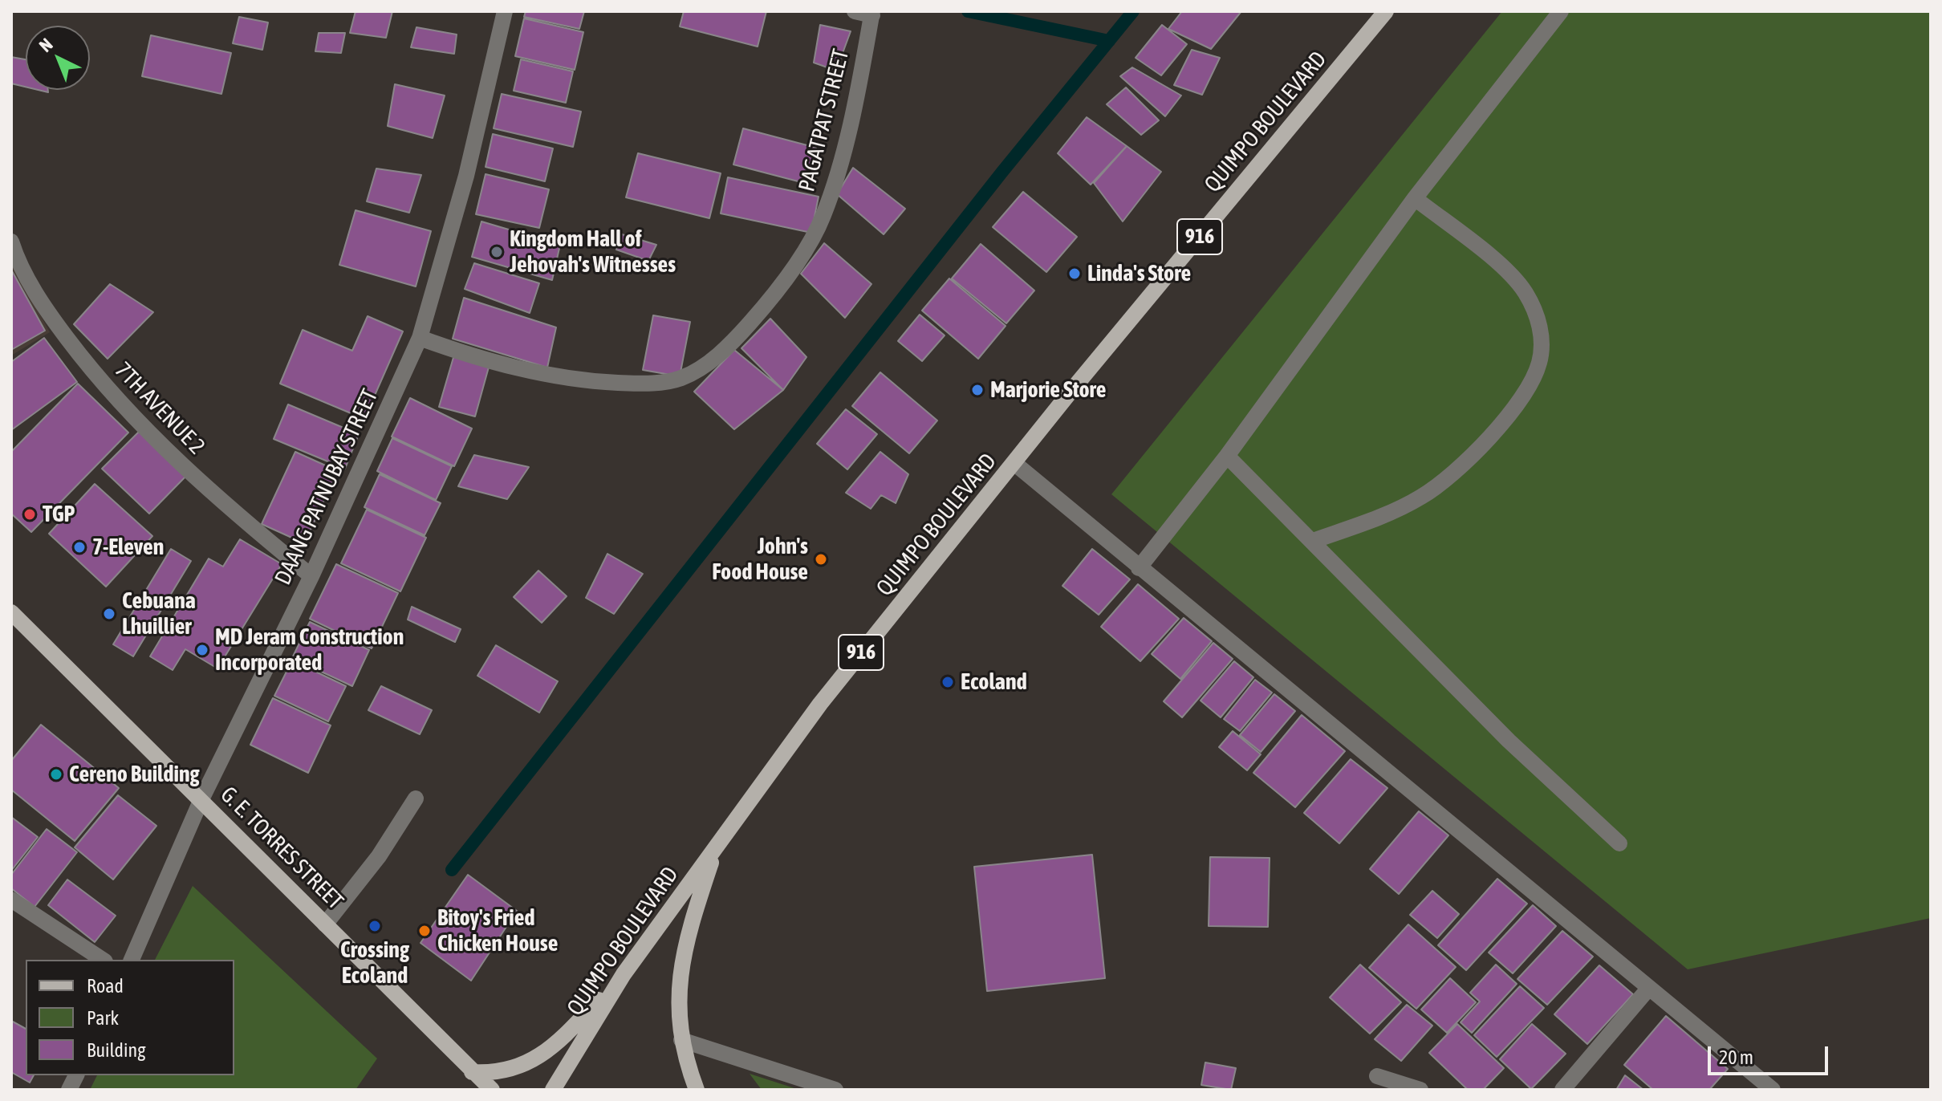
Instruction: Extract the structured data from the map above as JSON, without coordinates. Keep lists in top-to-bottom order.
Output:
{
  "streets": {
    "main road": ["QUIMPO BOULEVARD", "916", "G. E. TORRES STREET"],
    "street": ["PAGATPAT STREET", "7TH AVENUE 2", "DAANG PATNUBAY STREET"]
  },
  "crossings": [
    ["PAGATPAT STREET", "DAANG PATNUBAY STREET"],
    ["7TH AVENUE 2", "DAANG PATNUBAY STREET"],
    ["DAANG PATNUBAY STREET", "G. E. TORRES STREET"]
  ],
  "places": [
    "Kingdom Hall of Jehovah's Witnesses",
    "Linda's Store",
    "Marjorie Store",
    "TGP",
    "7-Eleven",
    "John's Food House",
    "Cebuana Lhuillier",
    "MD Jeram Construction Incorporated",
    "Ecoland",
    "Cereno Building",
    "Crossing Ecoland",
    "Bitoy's Fried Chicken House"
  ],
  "legend": ["Road", "Park", "Building"],
  "scale_bar": "20 m",
  "north": "top left"
}
